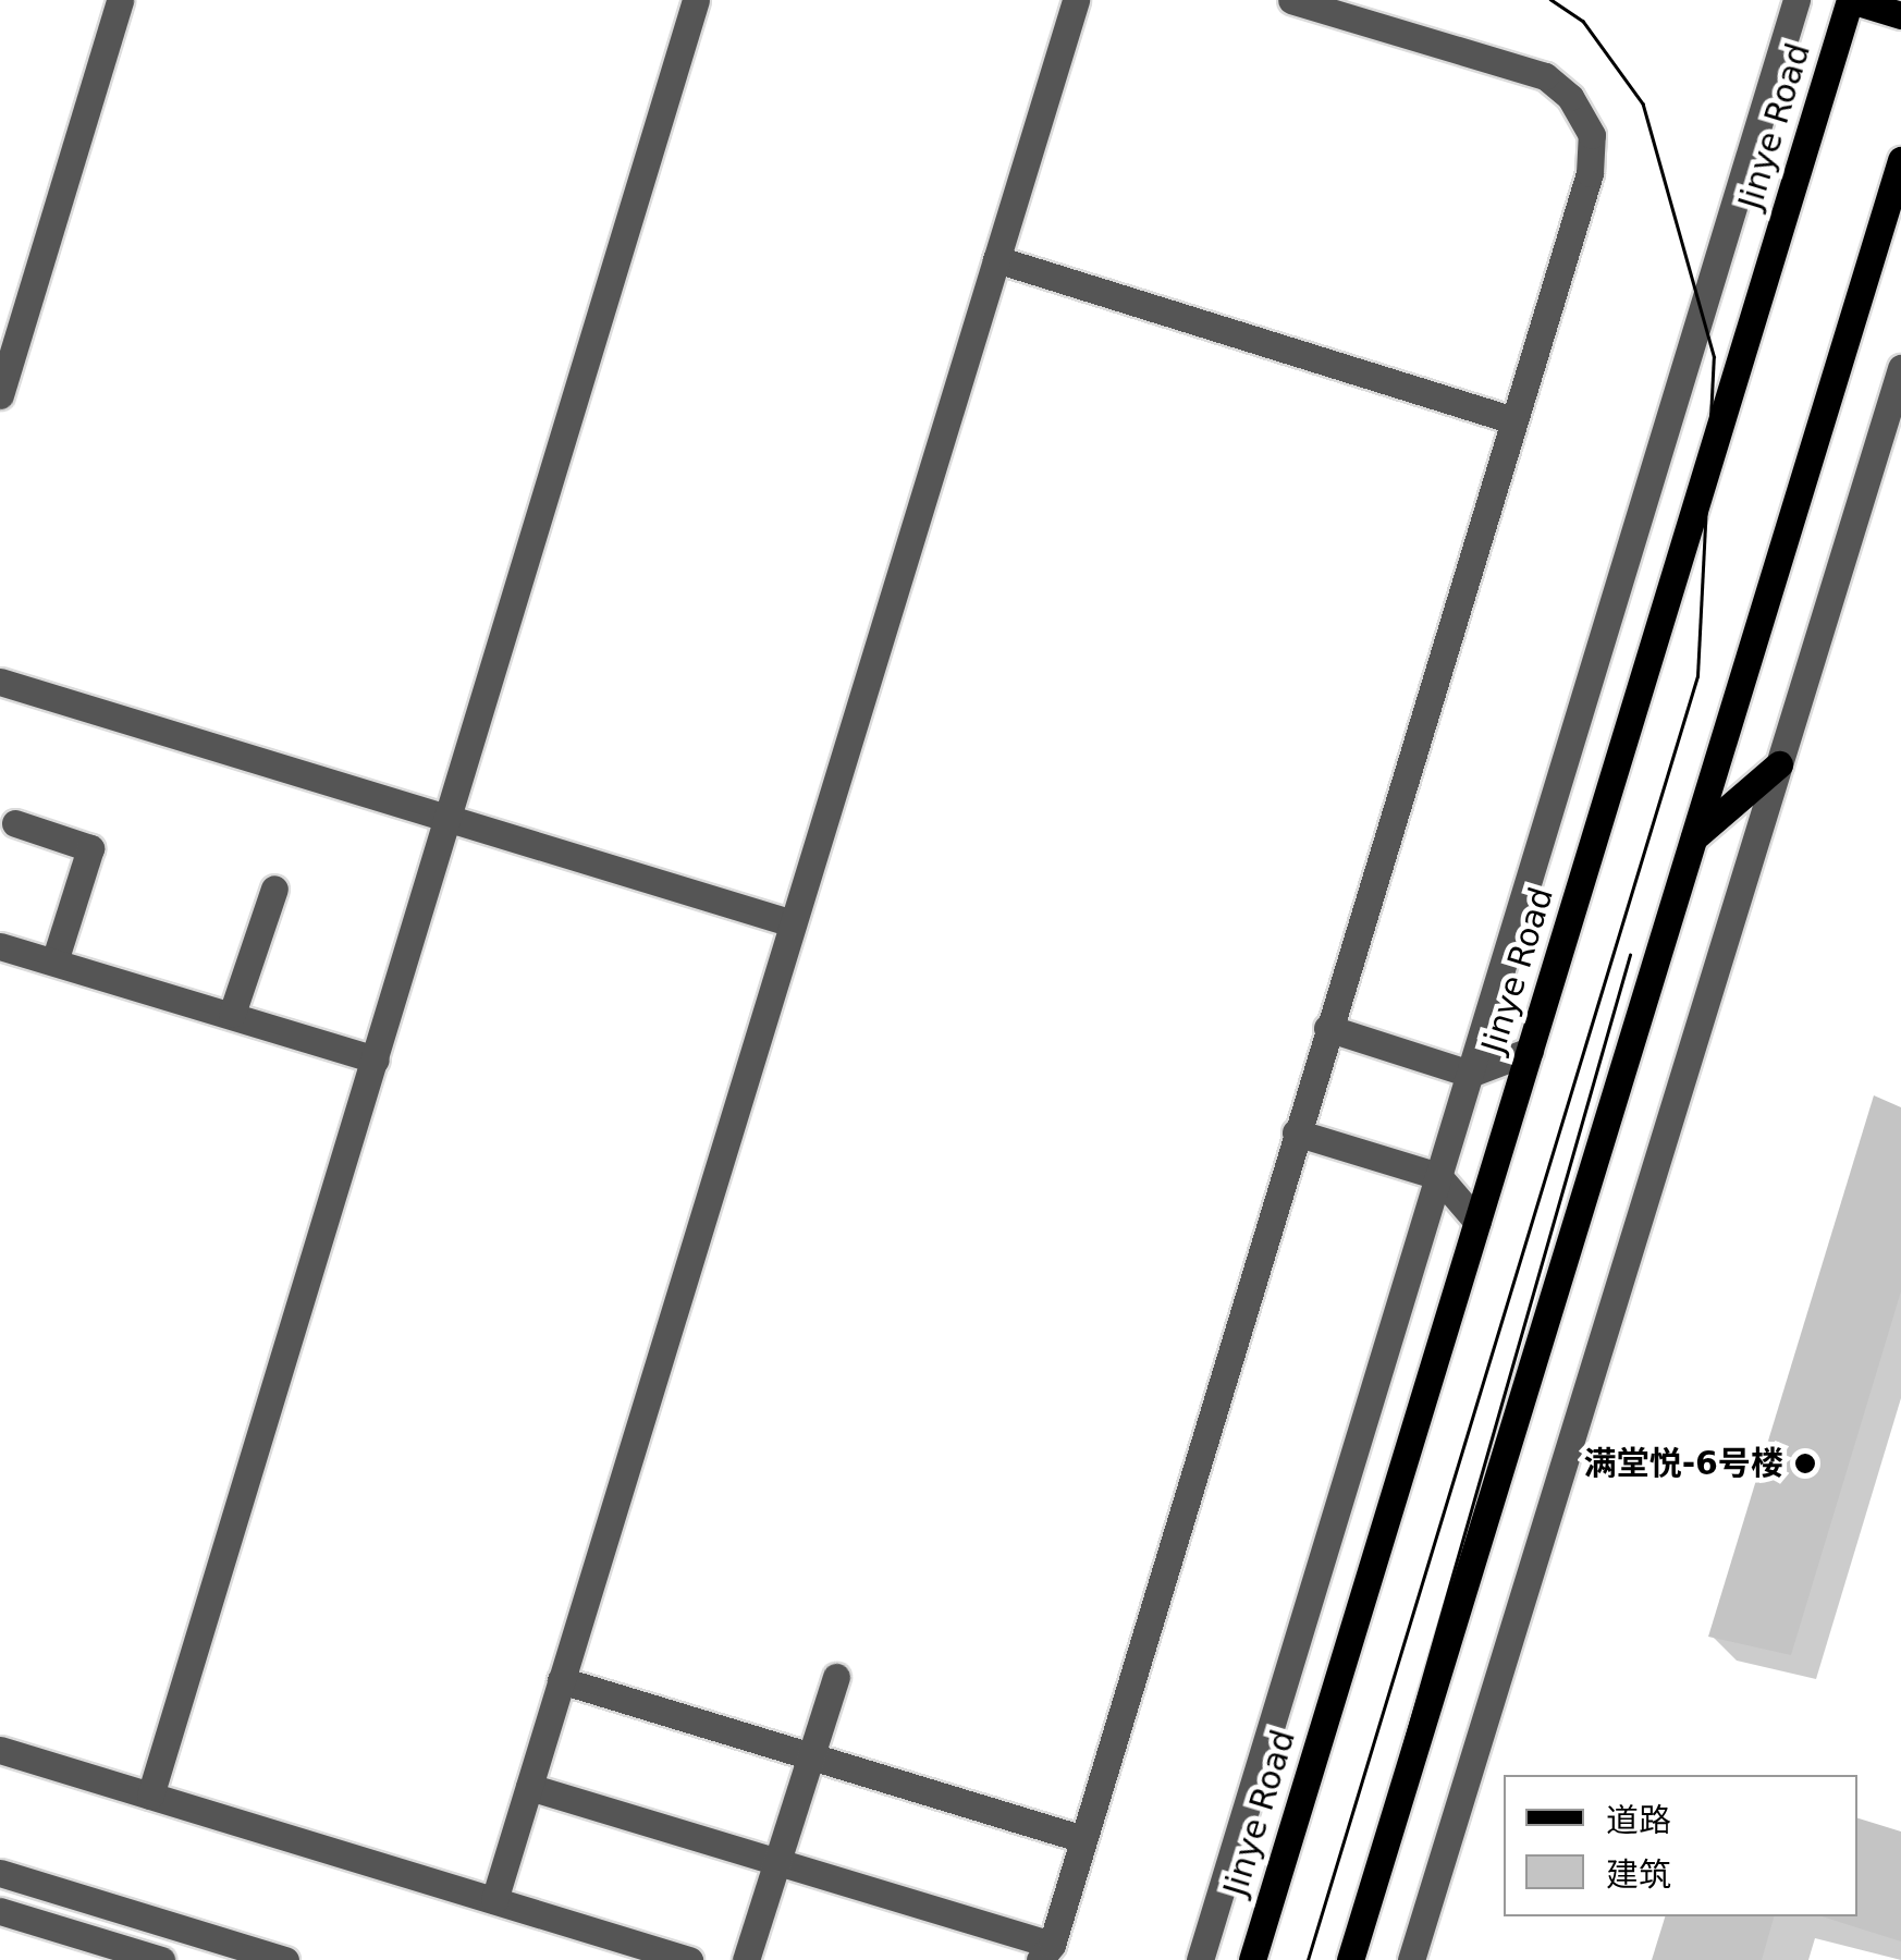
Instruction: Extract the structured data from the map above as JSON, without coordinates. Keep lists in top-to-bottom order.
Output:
{
  "streets": {
    "main road": ["Jinye Road"]
  },
  "places": ["满堂悦-6号楼"],
  "legend": ["道路", "建筑"]
}
